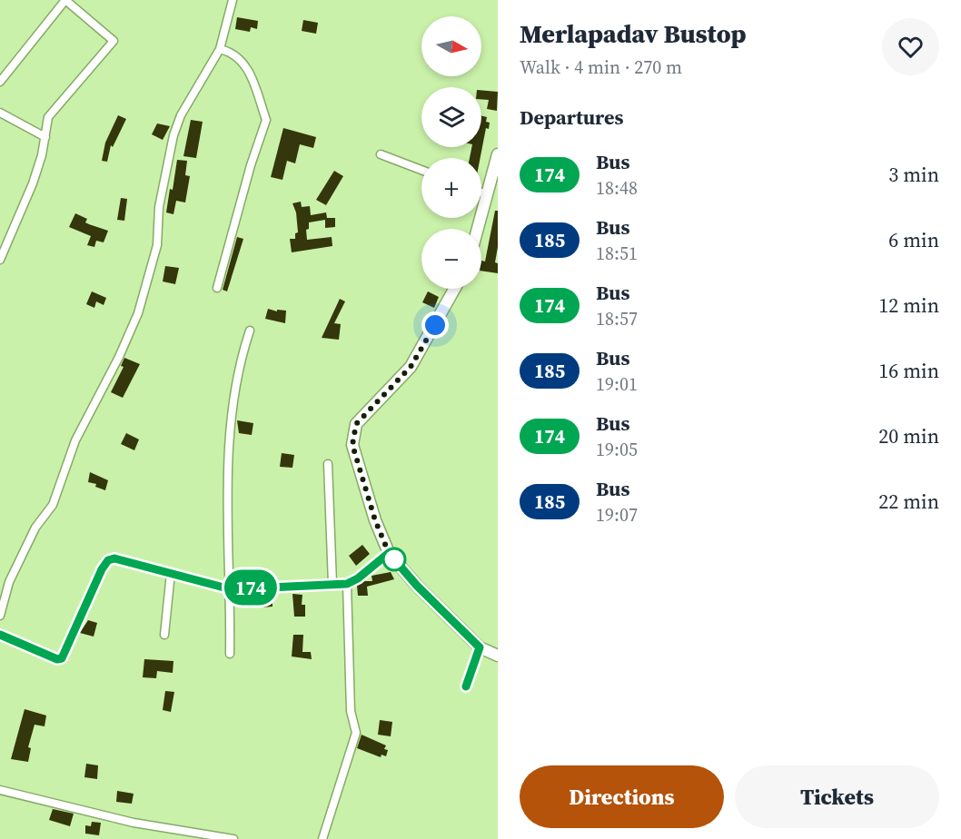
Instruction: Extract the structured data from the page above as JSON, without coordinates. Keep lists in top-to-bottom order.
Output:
{
  "lines": ["bus line 174"],
  "north": "right",
  "page": {
    "on_map": "174",
    "heading": [
      ["Merlapadav Bustop", "Walk · 4 min · 270 m"],
      "Departures"
    ],
    "map_buttons": ["+", "−"],
    "list": [
      {
        "mark": "174",
        "name": "Bus",
        "note": "18:48",
        "value": "3 min"
      },
      {
        "mark": "185",
        "name": "Bus",
        "note": "18:51",
        "value": "6 min"
      },
      {
        "mark": "174",
        "name": "Bus",
        "note": "18:57",
        "value": "12 min"
      },
      {
        "mark": "185",
        "name": "Bus",
        "note": "19:01",
        "value": "16 min"
      },
      {
        "mark": "174",
        "name": "Bus",
        "note": "19:05",
        "value": "20 min"
      },
      {
        "mark": "185",
        "name": "Bus",
        "note": "19:07",
        "value": "22 min"
      }
    ],
    "buttons": ["Directions", "Tickets"]
  }
}
